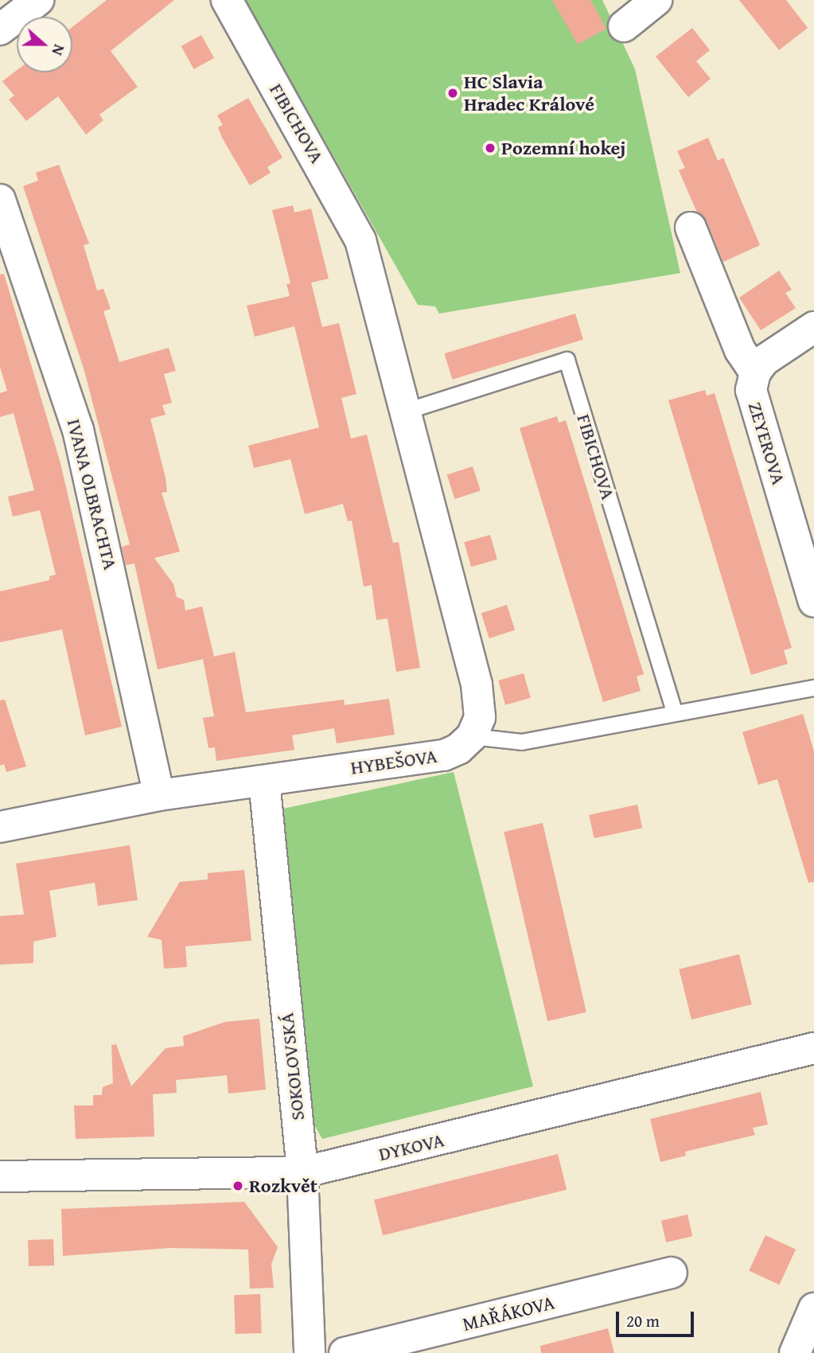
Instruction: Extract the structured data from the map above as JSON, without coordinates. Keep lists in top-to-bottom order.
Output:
{
  "streets": {
    "street": [
      "FIBICHOVA",
      "ZEYEROVA",
      "IVANA OLBRACHTA",
      "HYBEŠOVA",
      "SOKOLOVSKÁ",
      "DYKOVA",
      "MAŘÁKOVA"
    ]
  },
  "crossings": [
    ["FIBICHOVA", "HYBEŠOVA"],
    ["IVANA OLBRACHTA", "HYBEŠOVA"],
    ["HYBEŠOVA", "SOKOLOVSKÁ"],
    ["SOKOLOVSKÁ", "DYKOVA"]
  ],
  "places": ["HC Slavia Hradec Králové", "Pozemní hokej", "Rozkvět"],
  "scale_bar": "20 m",
  "north": "right"
}
